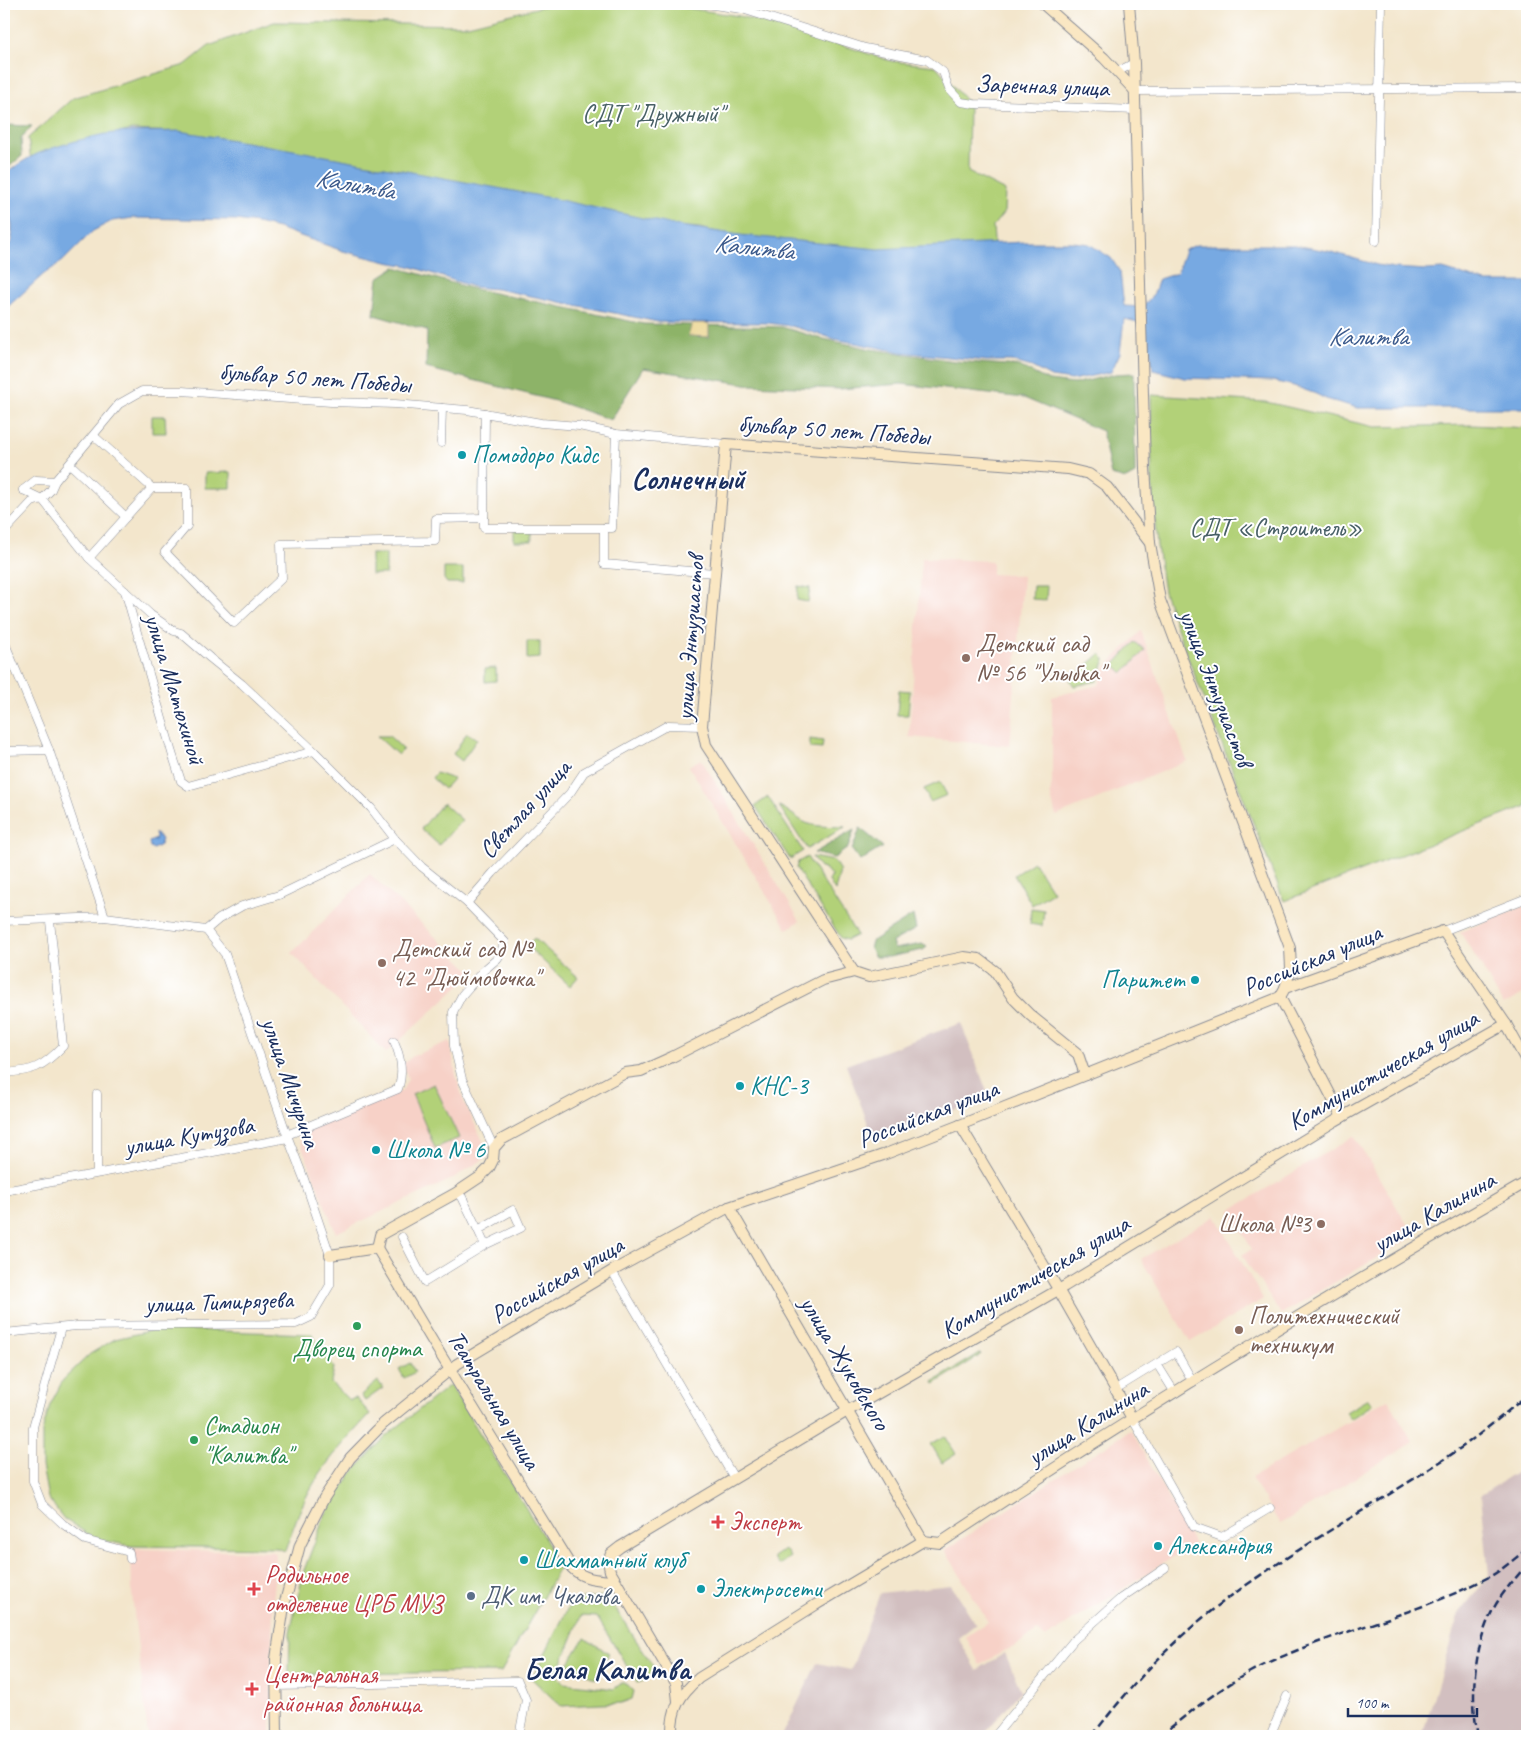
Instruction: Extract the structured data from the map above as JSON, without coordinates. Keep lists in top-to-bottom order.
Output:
{
  "streets": {
    "street": [
      "Заречная улица",
      "бульвар 50 лет Победы",
      "улица Энтузиастов",
      "улица Матюхиной",
      "Светлая улица",
      "Российская улица",
      "Коммунистическая улица",
      "улица Мичурина",
      "улица Кутузова",
      "улица Калинина",
      "улица Тимирязева",
      "улица Жуковского",
      "Театральная улица"
    ]
  },
  "crossings": [
    ["Заречная улица", "улица Энтузиастов"],
    ["бульвар 50 лет Победы", "улица Энтузиастов"],
    ["улица Энтузиастов", "Светлая улица"],
    ["улица Энтузиастов", "Российская улица"],
    ["Российская улица", "улица Жуковского"],
    ["Российская улица", "Театральная улица"],
    ["Коммунистическая улица", "улица Калинина"],
    ["Коммунистическая улица", "улица Жуковского"],
    ["Коммунистическая улица", "Театральная улица"],
    ["улица Мичурина", "улица Кутузова"],
    ["улица Мичурина", "улица Тимирязева"],
    ["улица Калинина", "улица Жуковского"]
  ],
  "districts": ["Солнечный", "Белая Калитва"],
  "water": ["Калитва"],
  "parks": ["СДТ \"Дружный\"", "СДТ «Строитель»"],
  "places": {
    "other": [
      "Помодоро Кидс",
      "Детский сад № 56 \"Улыбка\"",
      "Детский сад № 42 \"Дюймовочка\"",
      "Паритет",
      "КНС-3",
      "Школа № 6",
      "Школа №3",
      "Дворец спорта",
      "Политехнический техникум",
      "Стадион \"Калитва\"",
      "Александрия",
      "Шахматный клуб",
      "Электросети",
      "ДК им. Чкалова"
    ],
    "health": ["Эксперт", "Родильное отделение ЦРБ МУЗ", "Центральная районная больница"]
  },
  "scale_bar": "100 m"
}
